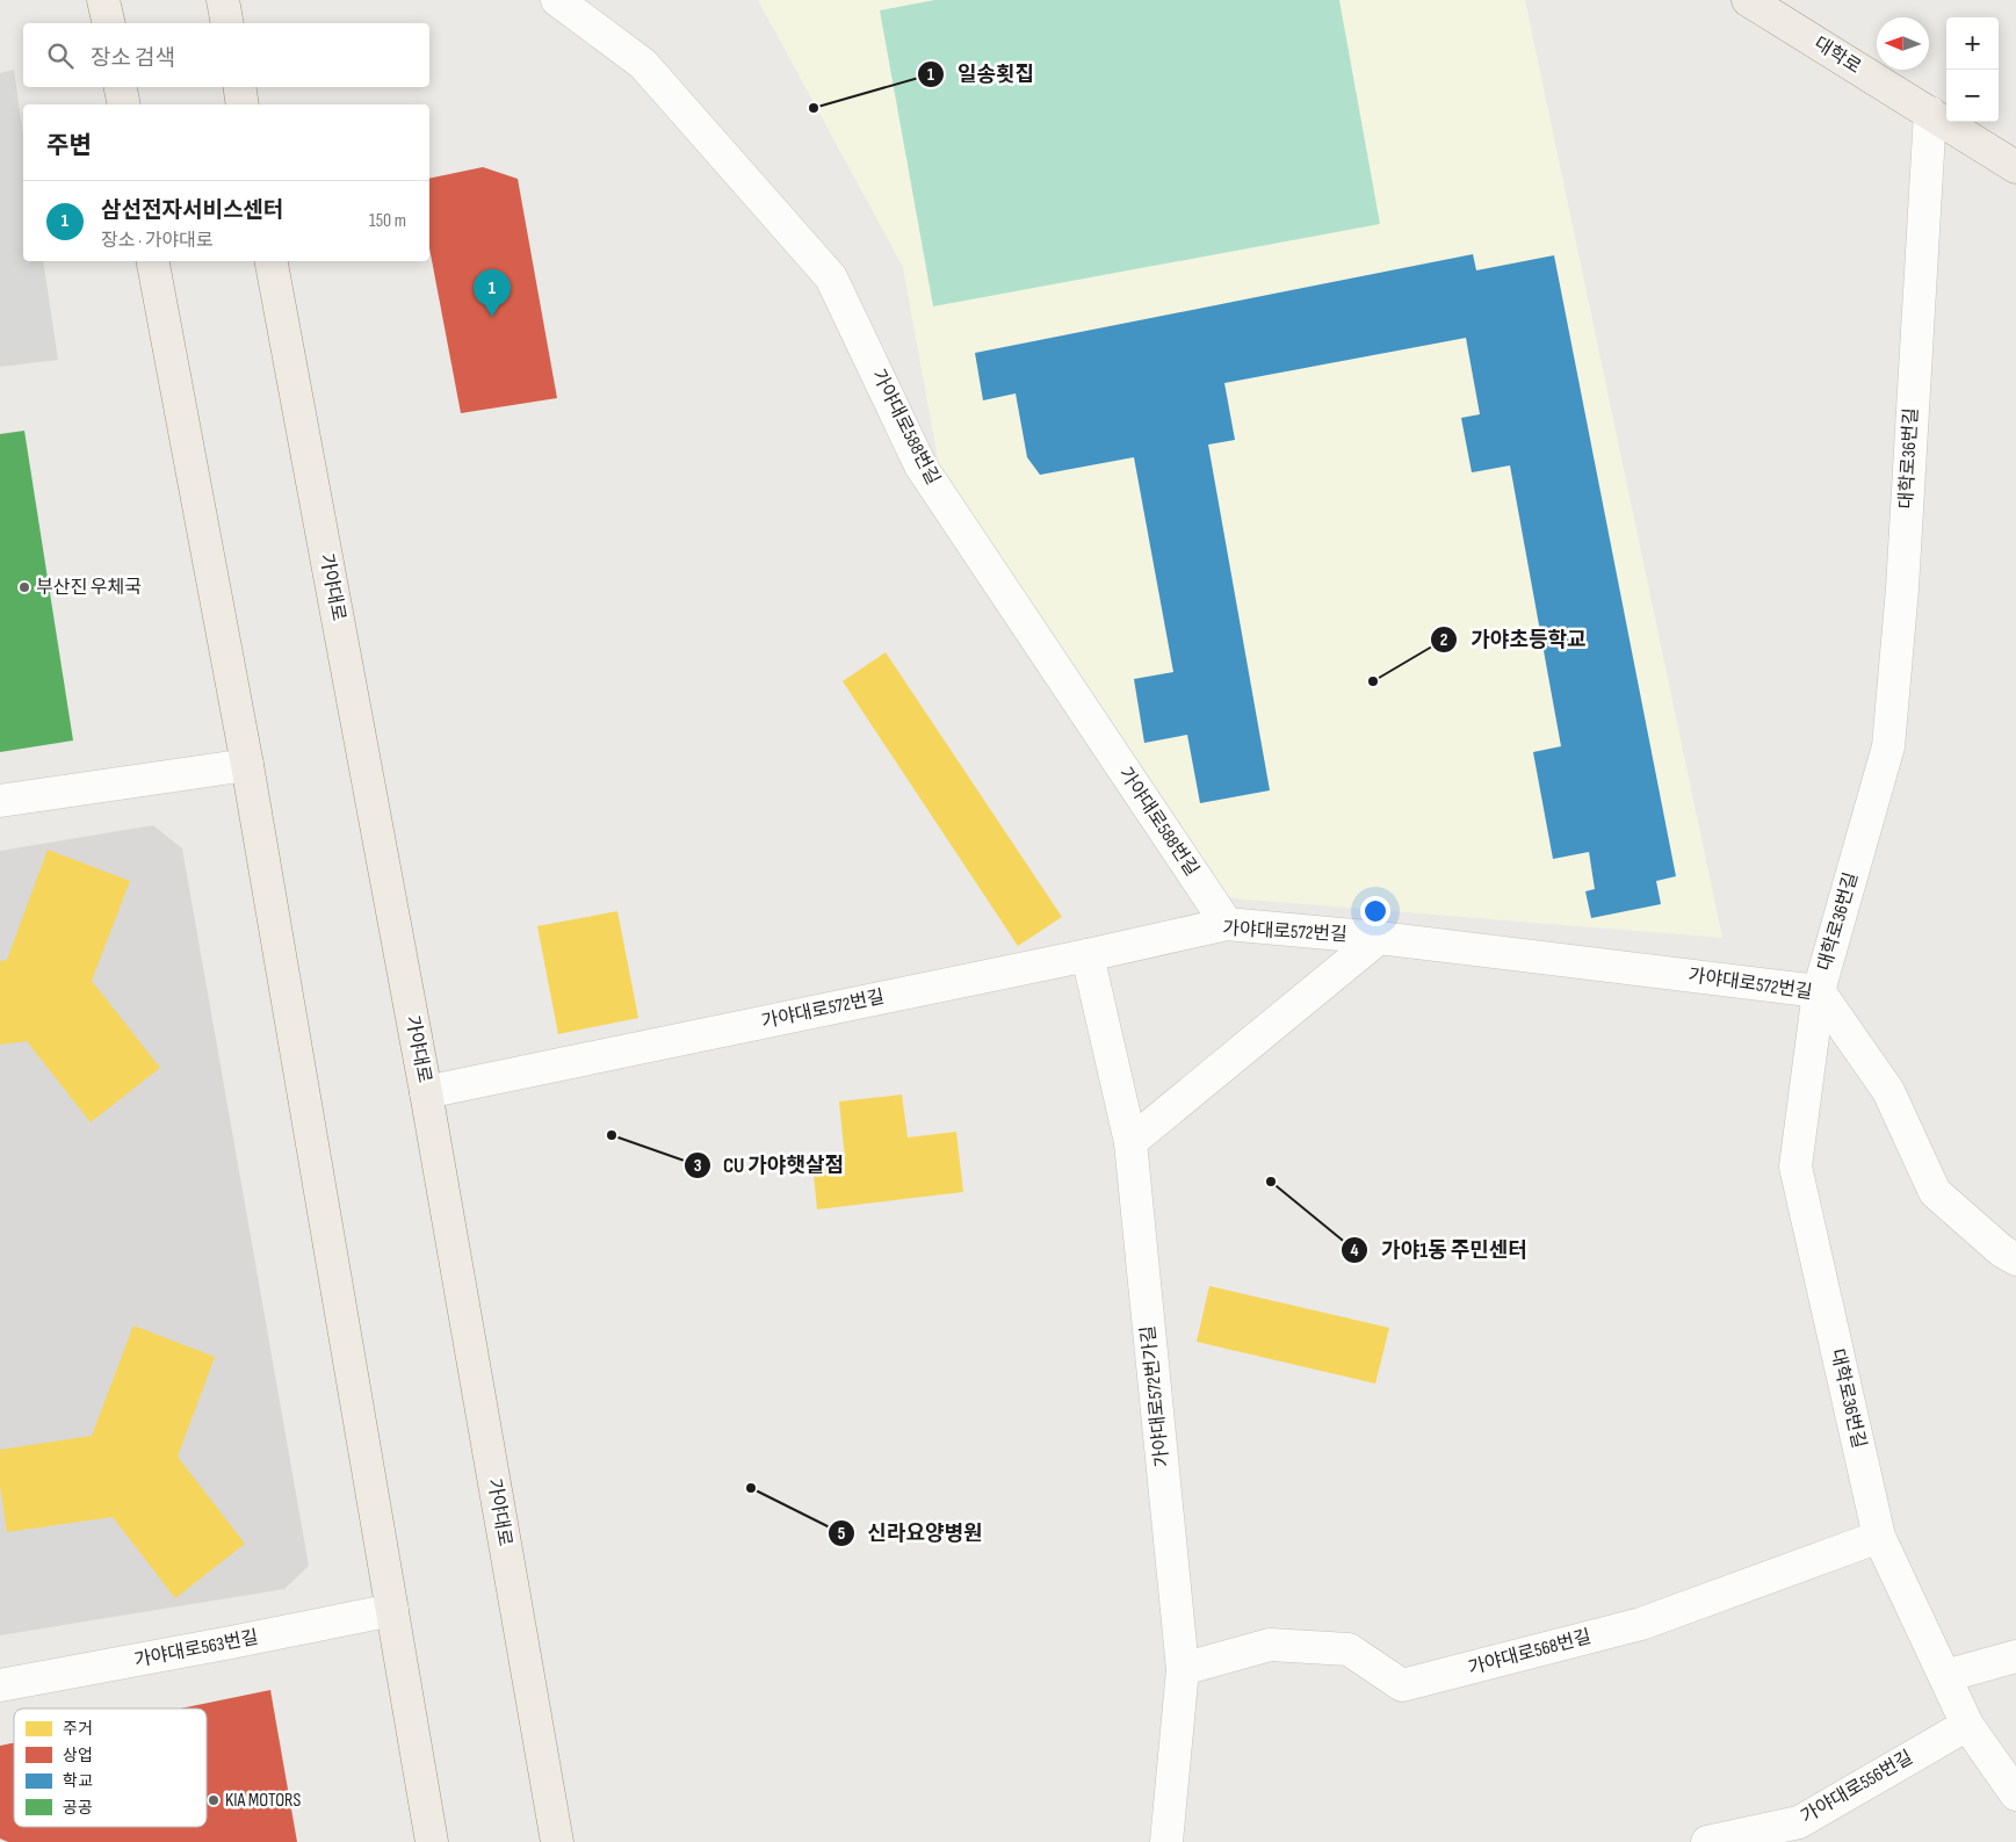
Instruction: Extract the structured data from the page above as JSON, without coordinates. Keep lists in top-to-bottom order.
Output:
{
  "streets": {
    "main road": ["대학로", "가야대로"],
    "street": [
      "가야대로588번길",
      "대학로36번길",
      "가야대로572번길",
      "가야대로572번가길",
      "가야대로563번길",
      "가야대로568번길",
      "가야대로556번길"
    ]
  },
  "crossings": [
    ["대학로", "대학로36번길"],
    ["가야대로588번길", "가야대로572번길"],
    ["대학로36번길", "가야대로572번길"],
    ["대학로36번길", "가야대로568번길"],
    ["대학로36번길", "가야대로556번길"],
    ["가야대로", "가야대로572번길"],
    ["가야대로572번길", "가야대로572번가길"],
    ["가야대로572번가길", "가야대로568번길"]
  ],
  "places": [
    "일송횟집",
    "부산진 우체국",
    "가야초등학교",
    "CU 가야햇살점",
    "가야1동 주민센터",
    "신라요양병원",
    "KIA MOTORS"
  ],
  "legend": [
    "주거",
    "상업",
    "학교",
    "공공"
  ],
  "north": "left",
  "page": {
    "map_buttons": ["+", "−"],
    "search": "장소 검색",
    "heading": "주변",
    "list": [
      {
        "mark": "1",
        "name": "삼선전자서비스센터",
        "note": "장소 · 가야대로",
        "value": "150 m"
      }
    ],
    "pins": "1"
  }
}
